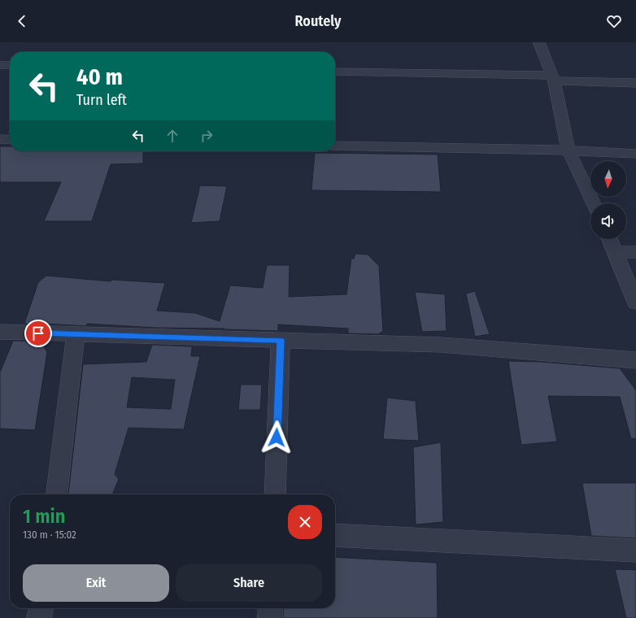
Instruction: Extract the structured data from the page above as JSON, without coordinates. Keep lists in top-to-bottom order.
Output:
{
  "north": "bottom",
  "page": {
    "header": "Routely",
    "turn": ["40 m", "Turn left"],
    "heading": ["1 min", "130 m · 15:02"],
    "buttons": ["Exit", "Share"]
  }
}
